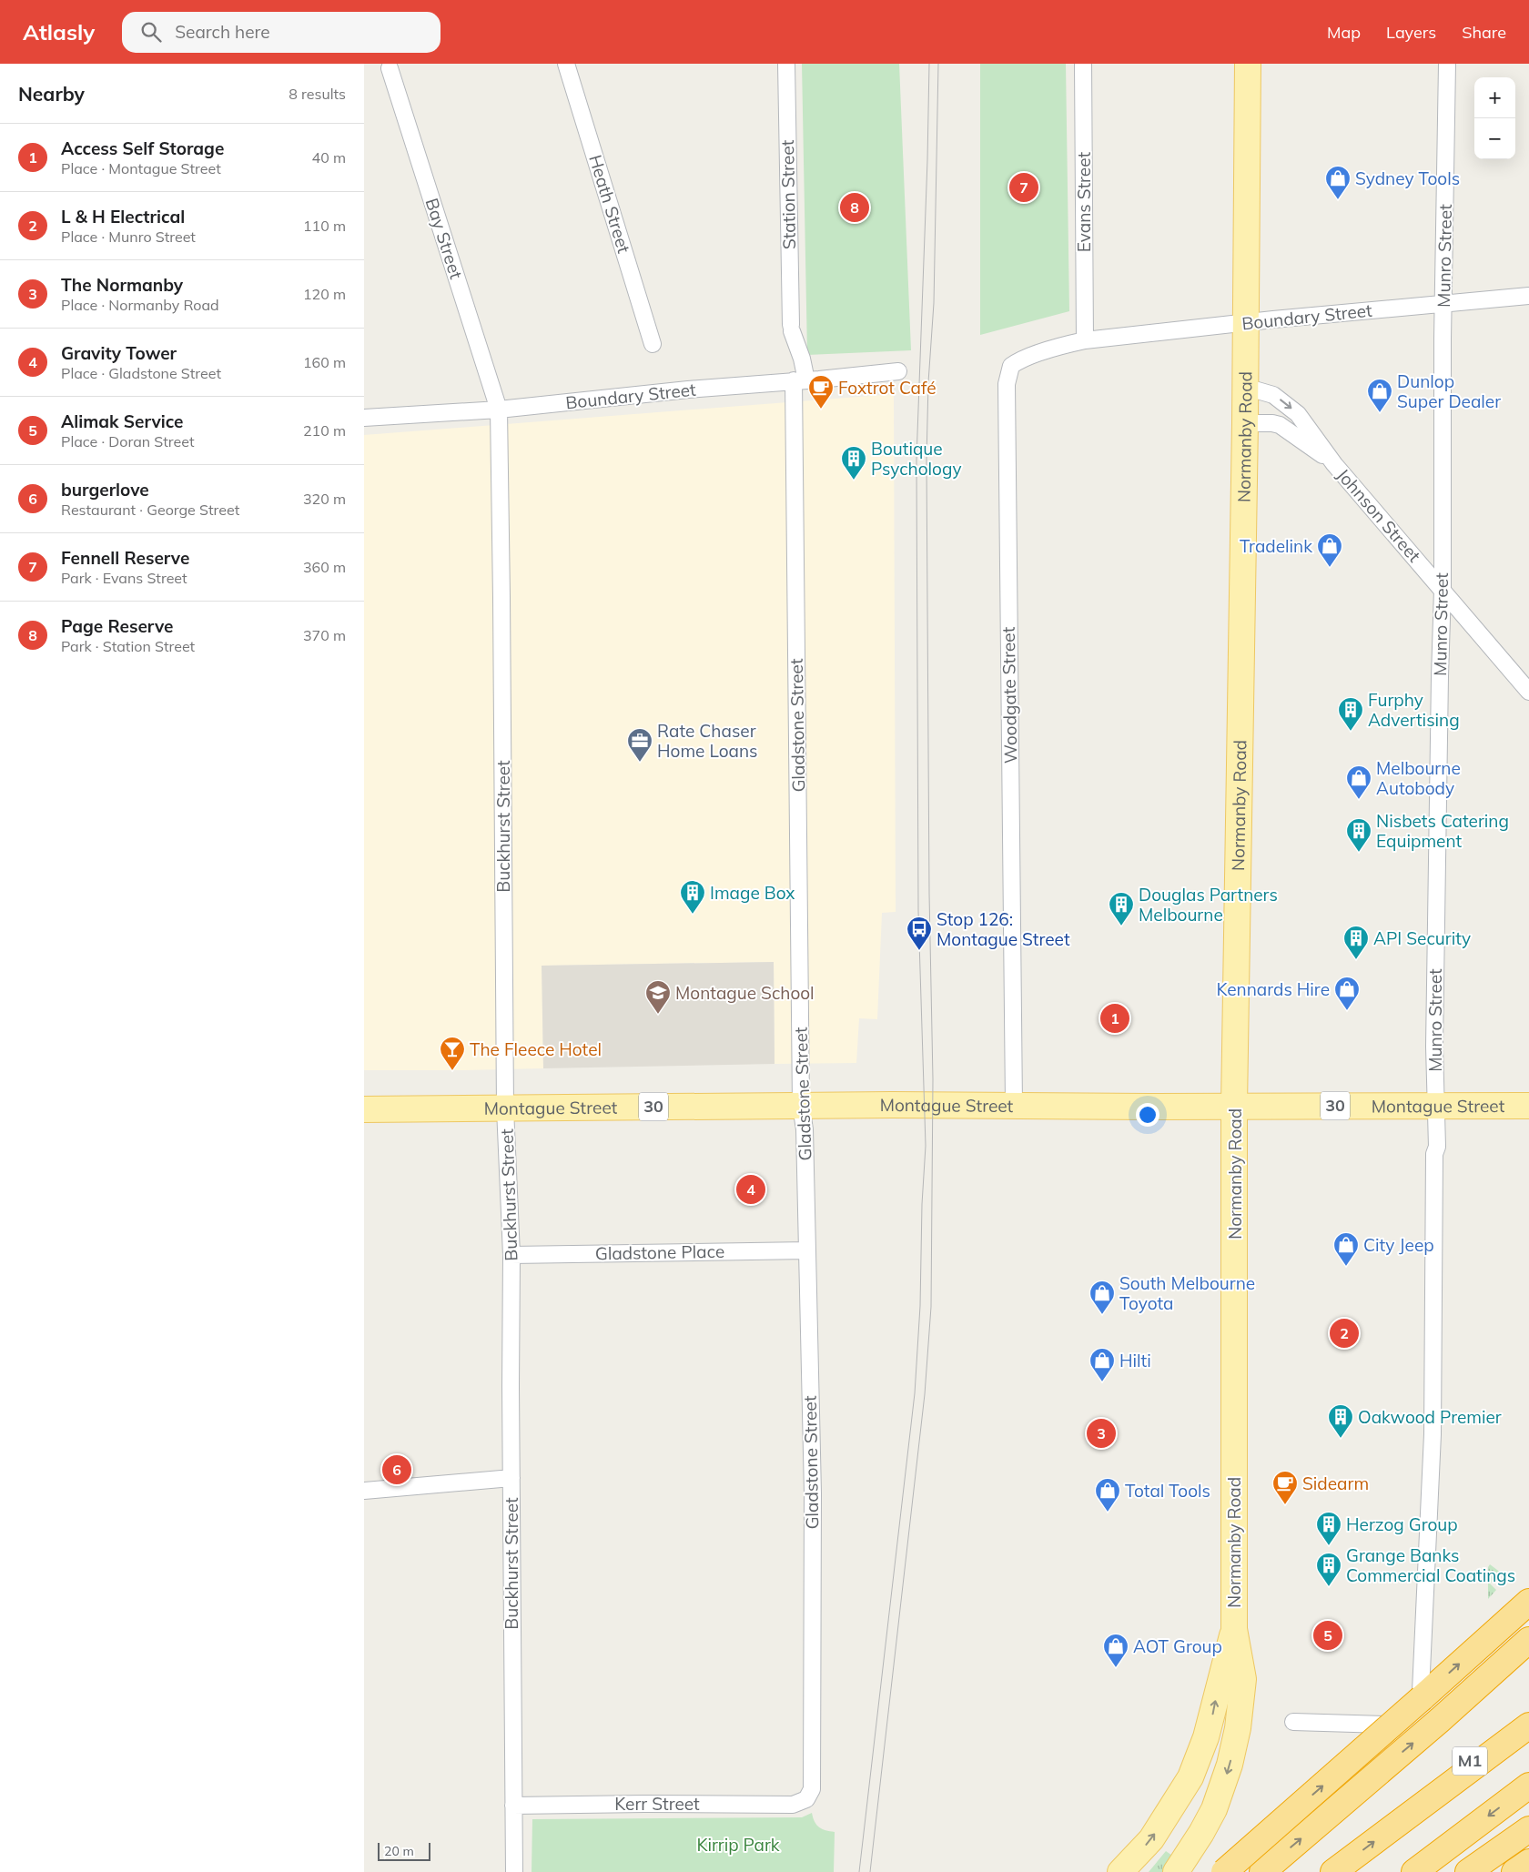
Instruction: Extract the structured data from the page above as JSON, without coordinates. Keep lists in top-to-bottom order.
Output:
{
  "streets": {
    "highway": ["M1"],
    "main road": ["Normanby Road", "Montague Street", "30"],
    "street": [
      "Station Street",
      "Evans Street",
      "Heath Street",
      "Bay Street",
      "Munro Street",
      "Boundary Street",
      "Johnson Street",
      "Woodgate Street",
      "Gladstone Street",
      "Buckhurst Street",
      "Gladstone Place",
      "Kerr Street"
    ]
  },
  "crossings": [
    ["Station Street", "Boundary Street"],
    ["Station Street", "Gladstone Street"],
    ["Evans Street", "Boundary Street"],
    ["Evans Street", "Woodgate Street"],
    ["Bay Street", "Boundary Street"],
    ["Bay Street", "Buckhurst Street"],
    ["Munro Street", "Boundary Street"],
    ["Munro Street", "Johnson Street"],
    ["Munro Street", "Montague Street"],
    ["Boundary Street", "Normanby Road"],
    ["Boundary Street", "Woodgate Street"],
    ["Boundary Street", "Gladstone Street"],
    ["Boundary Street", "Buckhurst Street"],
    ["Normanby Road", "Johnson Street"],
    ["Normanby Road", "Montague Street"],
    ["Woodgate Street", "Montague Street"],
    ["Gladstone Street", "Montague Street"],
    ["Gladstone Street", "Gladstone Place"],
    ["Gladstone Street", "Kerr Street"],
    ["Buckhurst Street", "Montague Street"],
    ["Buckhurst Street", "Gladstone Place"],
    ["Buckhurst Street", "Kerr Street"]
  ],
  "parks": ["Kirrip Park"],
  "places": {
    "shop": [
      "Sydney Tools",
      "Dunlop Super Dealer",
      "Tradelink",
      "Melbourne Autobody",
      "Kennards Hire",
      "City Jeep",
      "South Melbourne Toyota",
      "Hilti",
      "Total Tools",
      "AOT Group"
    ],
    "cafe": ["Foxtrot Café", "Sidearm"],
    "building": [
      "Boutique Psychology",
      "Furphy Advertising",
      "Nisbets Catering Equipment",
      "Image Box",
      "Douglas Partners Melbourne",
      "API Security",
      "Oakwood Premier",
      "Herzog Group",
      "Grange Banks Commercial Coatings"
    ],
    "office": ["Rate Chaser Home Loans"],
    "bus stop": ["Stop 126: Montague Street"],
    "school or university": ["Montague School"],
    "bar": ["The Fleece Hotel"]
  },
  "scale_bar": "20 m",
  "page": {
    "header": "Atlasly",
    "search": "Search here",
    "nav": ["Map", "Layers", "Share"],
    "heading": ["Nearby", "8 results"],
    "map_buttons": ["+", "−"],
    "list": [
      {
        "mark": "1",
        "name": "Access Self Storage",
        "note": "Place · Montague Street",
        "value": "40 m"
      },
      {
        "mark": "2",
        "name": "L & H Electrical",
        "note": "Place · Munro Street",
        "value": "110 m"
      },
      {
        "mark": "3",
        "name": "The Normanby",
        "note": "Place · Normanby Road",
        "value": "120 m"
      },
      {
        "mark": "4",
        "name": "Gravity Tower",
        "note": "Place · Gladstone Street",
        "value": "160 m"
      },
      {
        "mark": "5",
        "name": "Alimak Service",
        "note": "Place · Doran Street",
        "value": "210 m"
      },
      {
        "mark": "6",
        "name": "burgerlove",
        "note": "Restaurant · George Street",
        "value": "320 m"
      },
      {
        "mark": "7",
        "name": "Fennell Reserve",
        "note": "Park · Evans Street",
        "value": "360 m"
      },
      {
        "mark": "8",
        "name": "Page Reserve",
        "note": "Park · Station Street",
        "value": "370 m"
      }
    ],
    "pins": [
      "7",
      "8",
      "1",
      "4",
      "2",
      "3",
      "6",
      "5"
    ],
    "scale": "20 m"
  }
}
